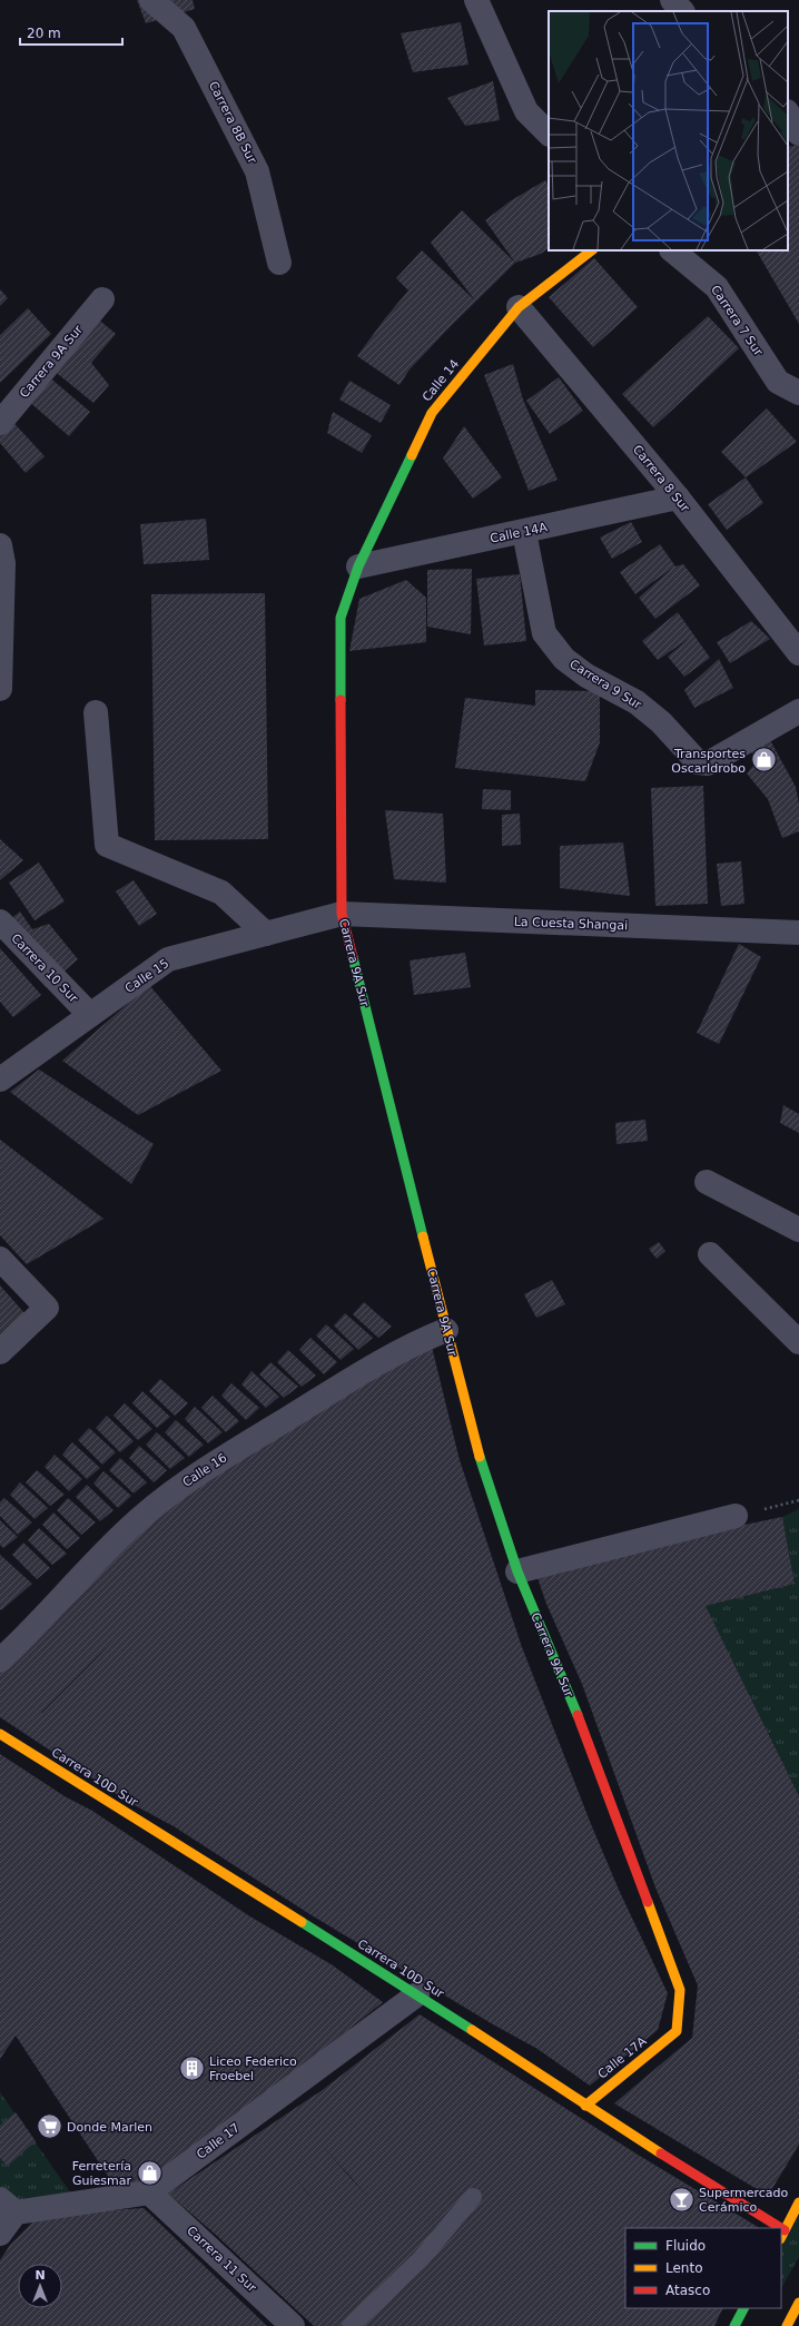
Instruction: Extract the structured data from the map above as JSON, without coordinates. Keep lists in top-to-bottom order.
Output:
{
  "streets": {
    "street": [
      "Carrera 8B Sur",
      "Carrera 7 Sur",
      "Carrera 9A Sur",
      "Calle 14",
      "Carrera 8 Sur",
      "Calle 14A",
      "Carrera 9 Sur",
      "La Cuesta Shangai",
      "Carrera 10 Sur",
      "Calle 15",
      "Calle 16",
      "Carrera 10D Sur",
      "Calle 17A",
      "Calle 17",
      "Carrera 11 Sur"
    ]
  },
  "crossings": [
    ["Carrera 9A Sur", "Calle 14"],
    ["Carrera 9A Sur", "Calle 14A"],
    ["Carrera 9A Sur", "La Cuesta Shangai"],
    ["Carrera 9A Sur", "Calle 15"],
    ["Carrera 9A Sur", "Calle 16"],
    ["Carrera 9A Sur", "Calle 17A"],
    ["Calle 14", "Carrera 8 Sur"],
    ["Calle 14", "Calle 14A"],
    ["Carrera 8 Sur", "Calle 14A"],
    ["Calle 14A", "Carrera 9 Sur"],
    ["La Cuesta Shangai", "Calle 15"],
    ["Carrera 10 Sur", "Calle 15"],
    ["Carrera 10D Sur", "Calle 17A"],
    ["Carrera 10D Sur", "Calle 17"],
    ["Calle 17", "Carrera 11 Sur"]
  ],
  "places": {
    "shop": ["Transportes OscarIdrobo", "Ferretería Guiesmar"],
    "building": ["Liceo Federico Froebel"],
    "supermarket": ["Donde Marlen"],
    "bar": ["Supermercado Cerámico"]
  },
  "legend": ["Fluido", "Lento", "Atasco"],
  "scale_bar": "20 m",
  "north": "top"
}
